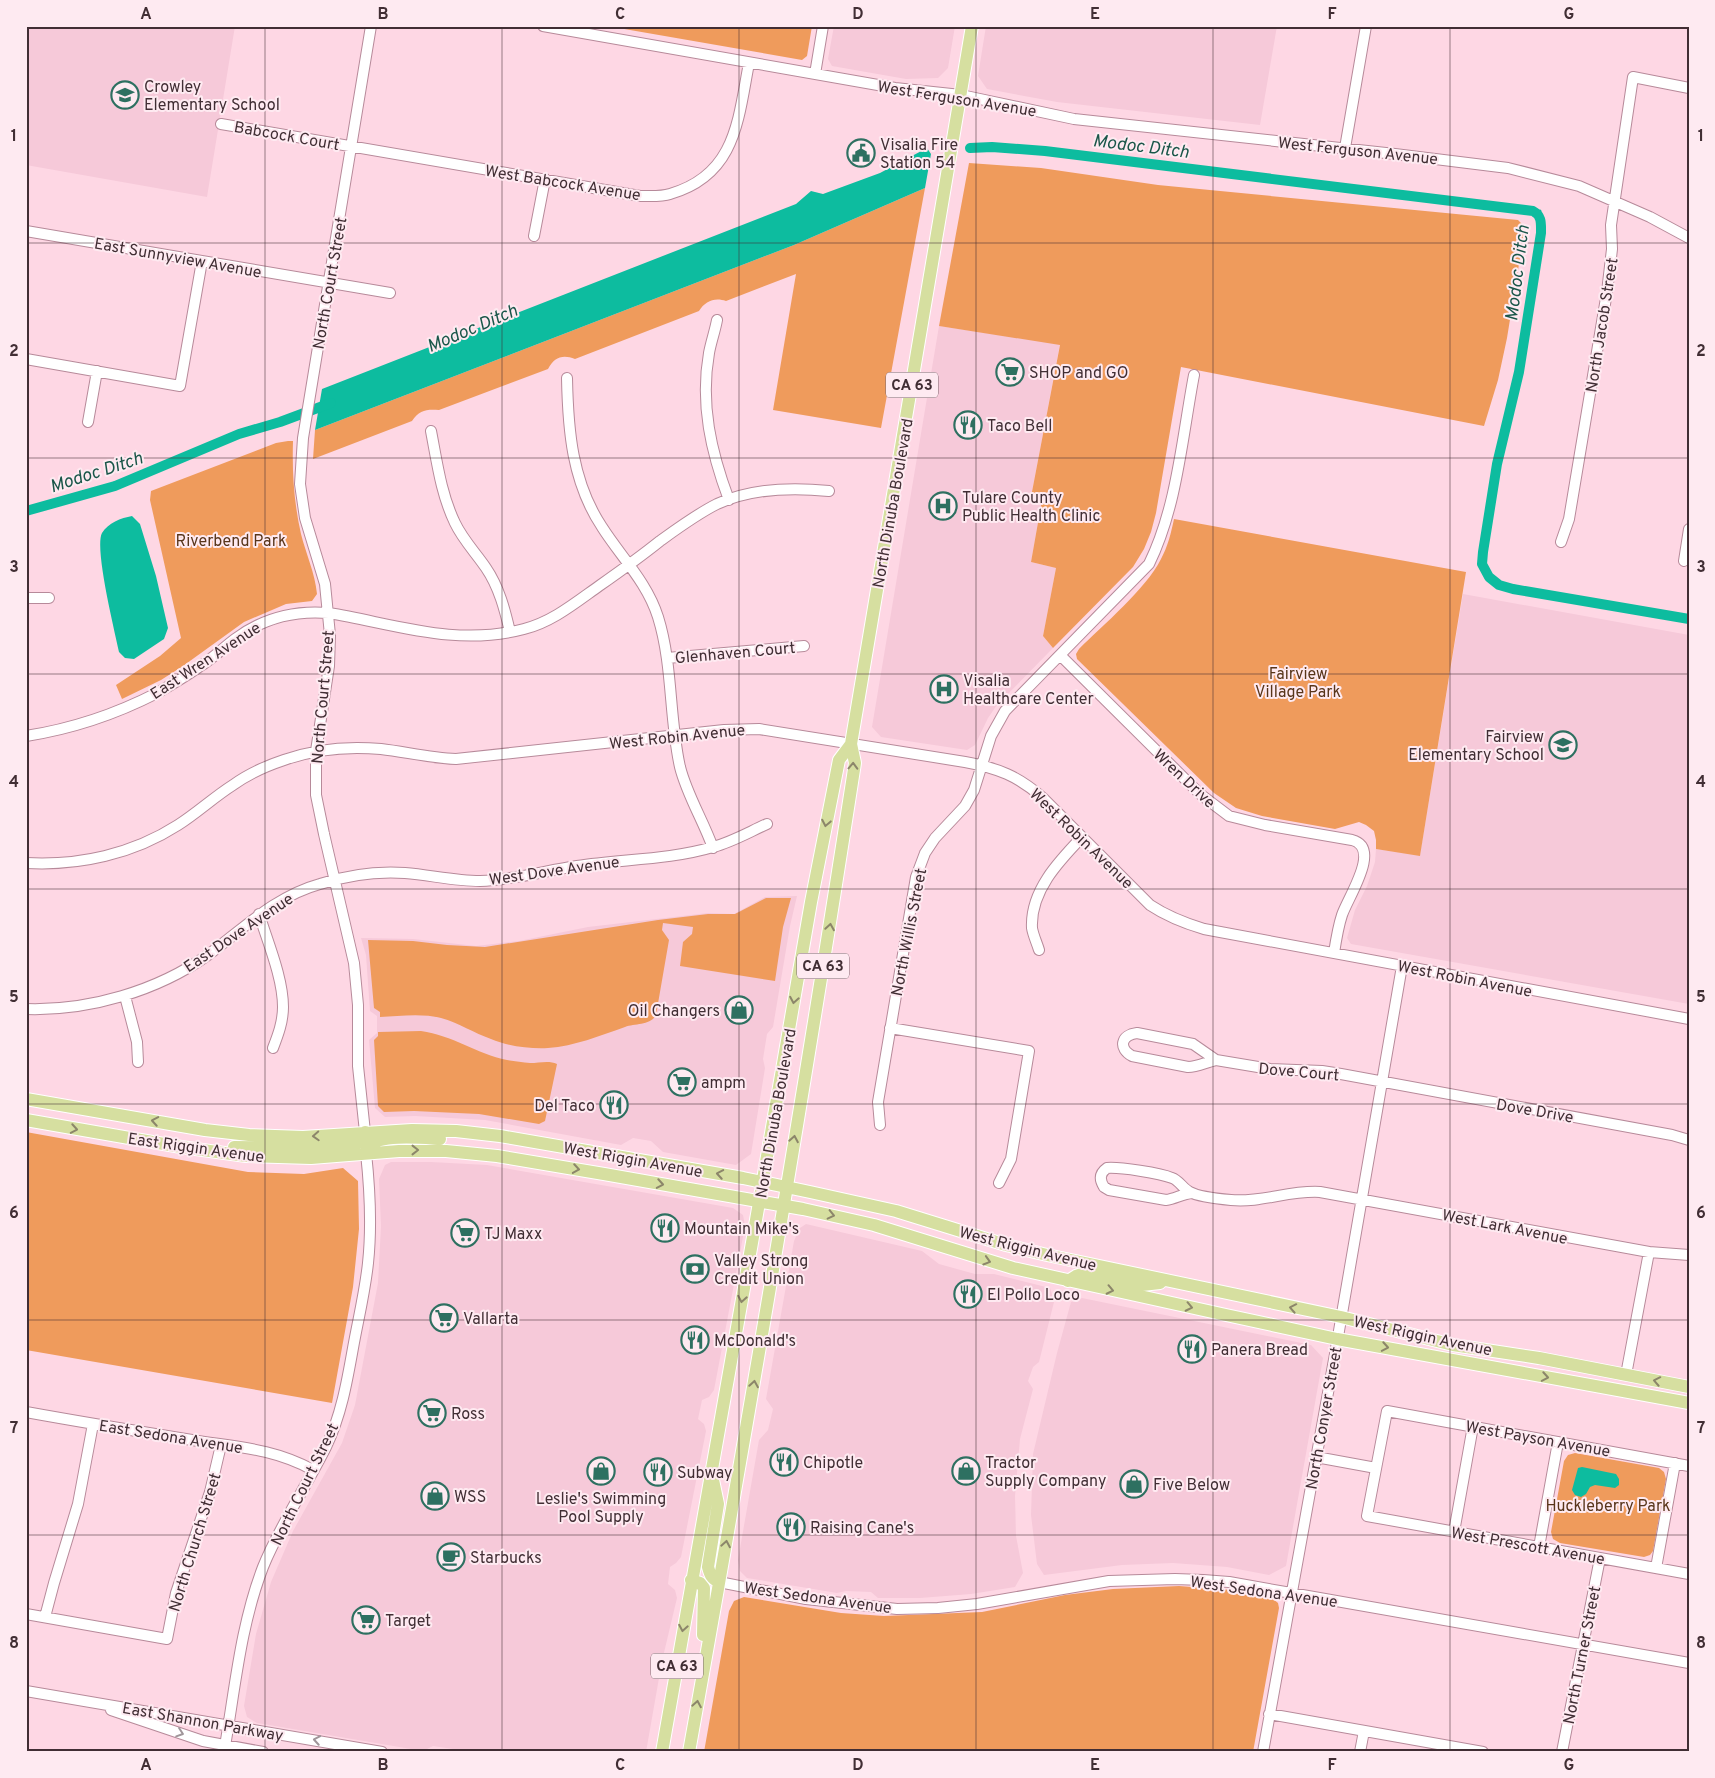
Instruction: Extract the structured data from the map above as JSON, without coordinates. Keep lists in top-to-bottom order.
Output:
{
  "streets": {
    "main road": [
      "CA 63",
      "North Dinuba Boulevard",
      "East Riggin Avenue",
      "West Riggin Avenue"
    ],
    "street": [
      "West Ferguson Avenue",
      "Babcock Court",
      "West Babcock Avenue",
      "East Sunnyview Avenue",
      "North Court Street",
      "North Jacob Street",
      "Glenhaven Court",
      "East Wren Avenue",
      "West Robin Avenue",
      "Wren Drive",
      "West Dove Avenue",
      "East Dove Avenue",
      "North Willis Street",
      "Dove Court",
      "Dove Drive",
      "West Lark Avenue",
      "North Conyer Street",
      "East Sedona Avenue",
      "West Payson Avenue",
      "North Church Street",
      "West Prescott Avenue",
      "West Sedona Avenue",
      "North Turner Street",
      "East Shannon Parkway"
    ]
  },
  "crossings": [
    ["West Ferguson Avenue", "West Babcock Avenue"],
    ["West Ferguson Avenue", "North Jacob Street"],
    ["West Ferguson Avenue", "North Dinuba Boulevard"],
    ["Babcock Court", "West Babcock Avenue"],
    ["Babcock Court", "North Court Street"],
    ["West Babcock Avenue", "North Court Street"],
    ["East Sunnyview Avenue", "North Court Street"],
    ["North Court Street", "East Wren Avenue"],
    ["North Court Street", "West Robin Avenue"],
    ["North Court Street", "West Dove Avenue"],
    ["North Court Street", "East Dove Avenue"],
    ["North Court Street", "East Riggin Avenue"],
    ["North Court Street", "West Riggin Avenue"],
    ["North Court Street", "East Sedona Avenue"],
    ["North Court Street", "East Shannon Parkway"],
    ["North Dinuba Boulevard", "West Robin Avenue"],
    ["North Dinuba Boulevard", "West Riggin Avenue"],
    ["North Dinuba Boulevard", "West Sedona Avenue"],
    ["West Robin Avenue", "Wren Drive"],
    ["West Robin Avenue", "North Willis Street"],
    ["West Robin Avenue", "North Conyer Street"],
    ["Wren Drive", "North Willis Street"],
    ["West Dove Avenue", "East Dove Avenue"],
    ["Dove Court", "Dove Drive"],
    ["Dove Court", "North Conyer Street"],
    ["Dove Drive", "North Conyer Street"],
    ["East Riggin Avenue", "West Riggin Avenue"],
    ["West Riggin Avenue", "North Conyer Street"],
    ["West Lark Avenue", "North Conyer Street"],
    ["North Conyer Street", "West Sedona Avenue"],
    ["East Sedona Avenue", "North Church Street"],
    ["West Payson Avenue", "West Prescott Avenue"],
    ["West Prescott Avenue", "North Turner Street"],
    ["West Sedona Avenue", "North Turner Street"]
  ],
  "water": ["Modoc Ditch"],
  "parks": ["Riverbend Park", "Fairview Village Park", "Huckleberry Park"],
  "places": {
    "school or university": ["Crowley Elementary School", "Fairview Elementary School"],
    "public building": ["Visalia Fire Station 54"],
    "supermarket": [
      "SHOP and GO",
      "ampm",
      "TJ Maxx",
      "Vallarta",
      "Ross",
      "Target"
    ],
    "restaurant": [
      "Taco Bell",
      "Del Taco",
      "Mountain Mike's",
      "El Pollo Loco",
      "McDonald's",
      "Panera Bread",
      "Chipotle",
      "Subway",
      "Raising Cane's"
    ],
    "hospital": ["Tulare County Public Health Clinic", "Visalia Healthcare Center"],
    "shop": [
      "Oil Changers",
      "Leslie's Swimming Pool Supply",
      "Tractor Supply Company",
      "Five Below",
      "WSS"
    ],
    "bank": ["Valley Strong Credit Union"],
    "cafe": ["Starbucks"]
  },
  "grid": {
    "columns": [
      "A",
      "B",
      "C",
      "D",
      "E",
      "F",
      "G"
    ],
    "rows": [
      "1",
      "2",
      "3",
      "4",
      "5",
      "6",
      "7",
      "8"
    ]
  }
}
